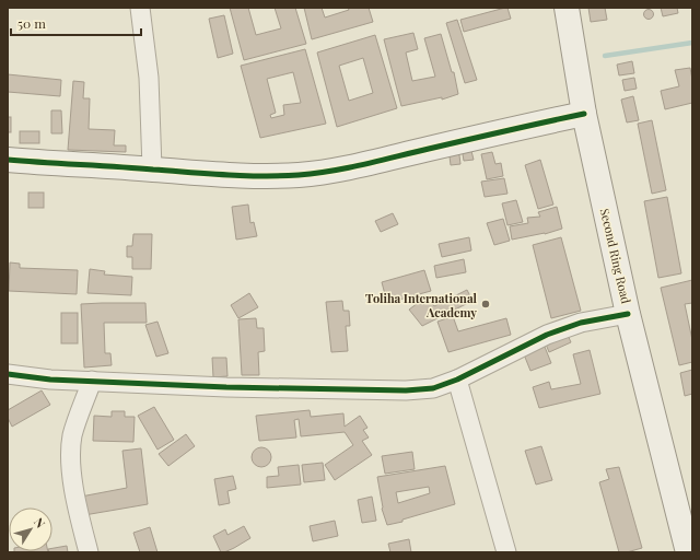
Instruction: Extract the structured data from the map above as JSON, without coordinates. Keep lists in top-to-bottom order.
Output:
{
  "streets": {
    "street": ["Second Ring Road"]
  },
  "places": ["Toliha International Academy"],
  "scale_bar": "50 m",
  "north": "top right"
}
